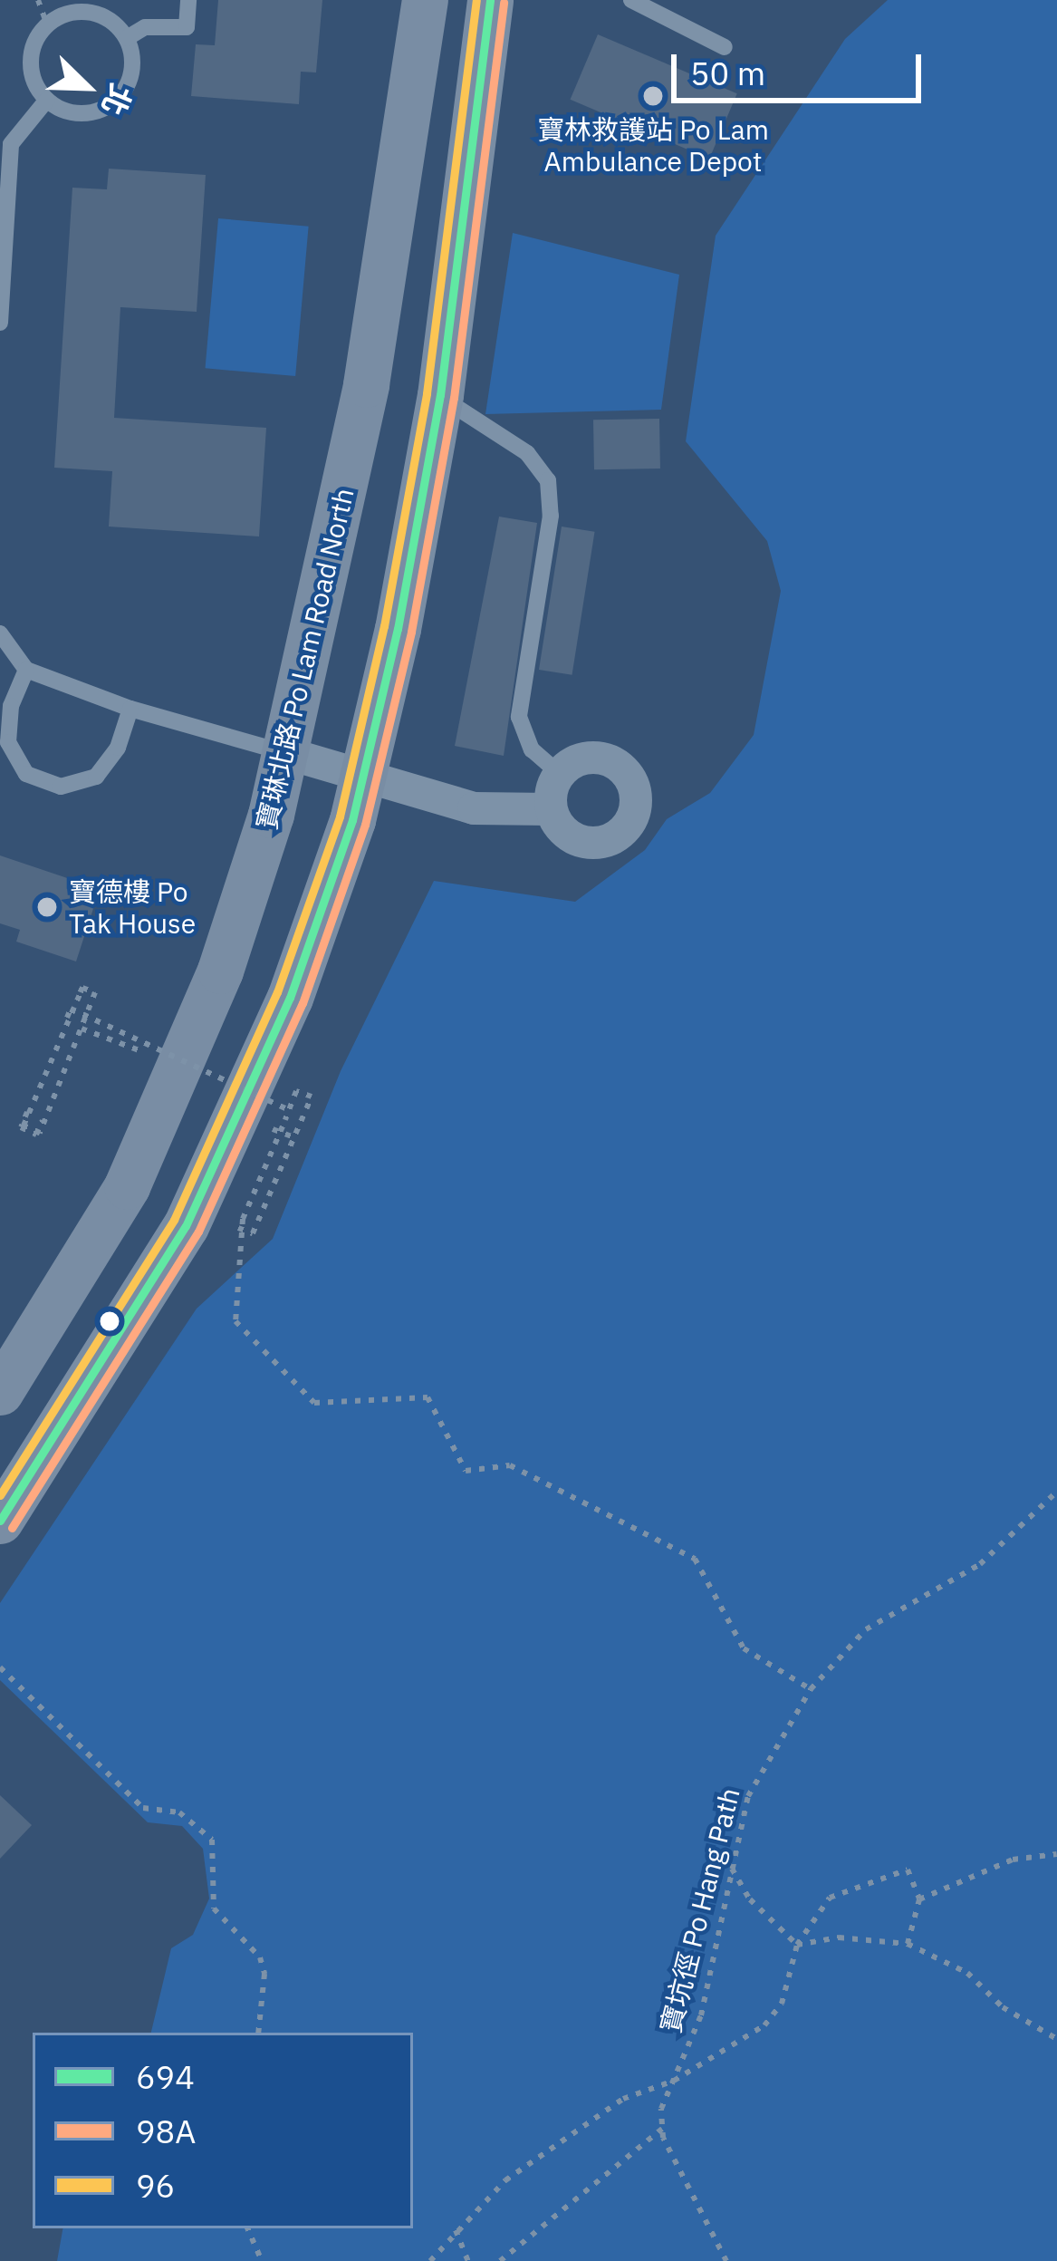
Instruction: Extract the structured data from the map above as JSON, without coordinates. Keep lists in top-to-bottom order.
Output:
{
  "streets": {
    "main road": ["寶琳北路 Po Lam Road North"],
    "path": ["寶坑徑 Po Hang Path"]
  },
  "places": ["寶林救護站 Po Lam Ambulance Depot", "寶德樓 Po Tak House"],
  "lines": ["transit line 694", "transit line 96", "transit line 98A"],
  "legend": ["694", "98A", "96"],
  "scale_bar": "50 m",
  "north": "bottom right"
}
